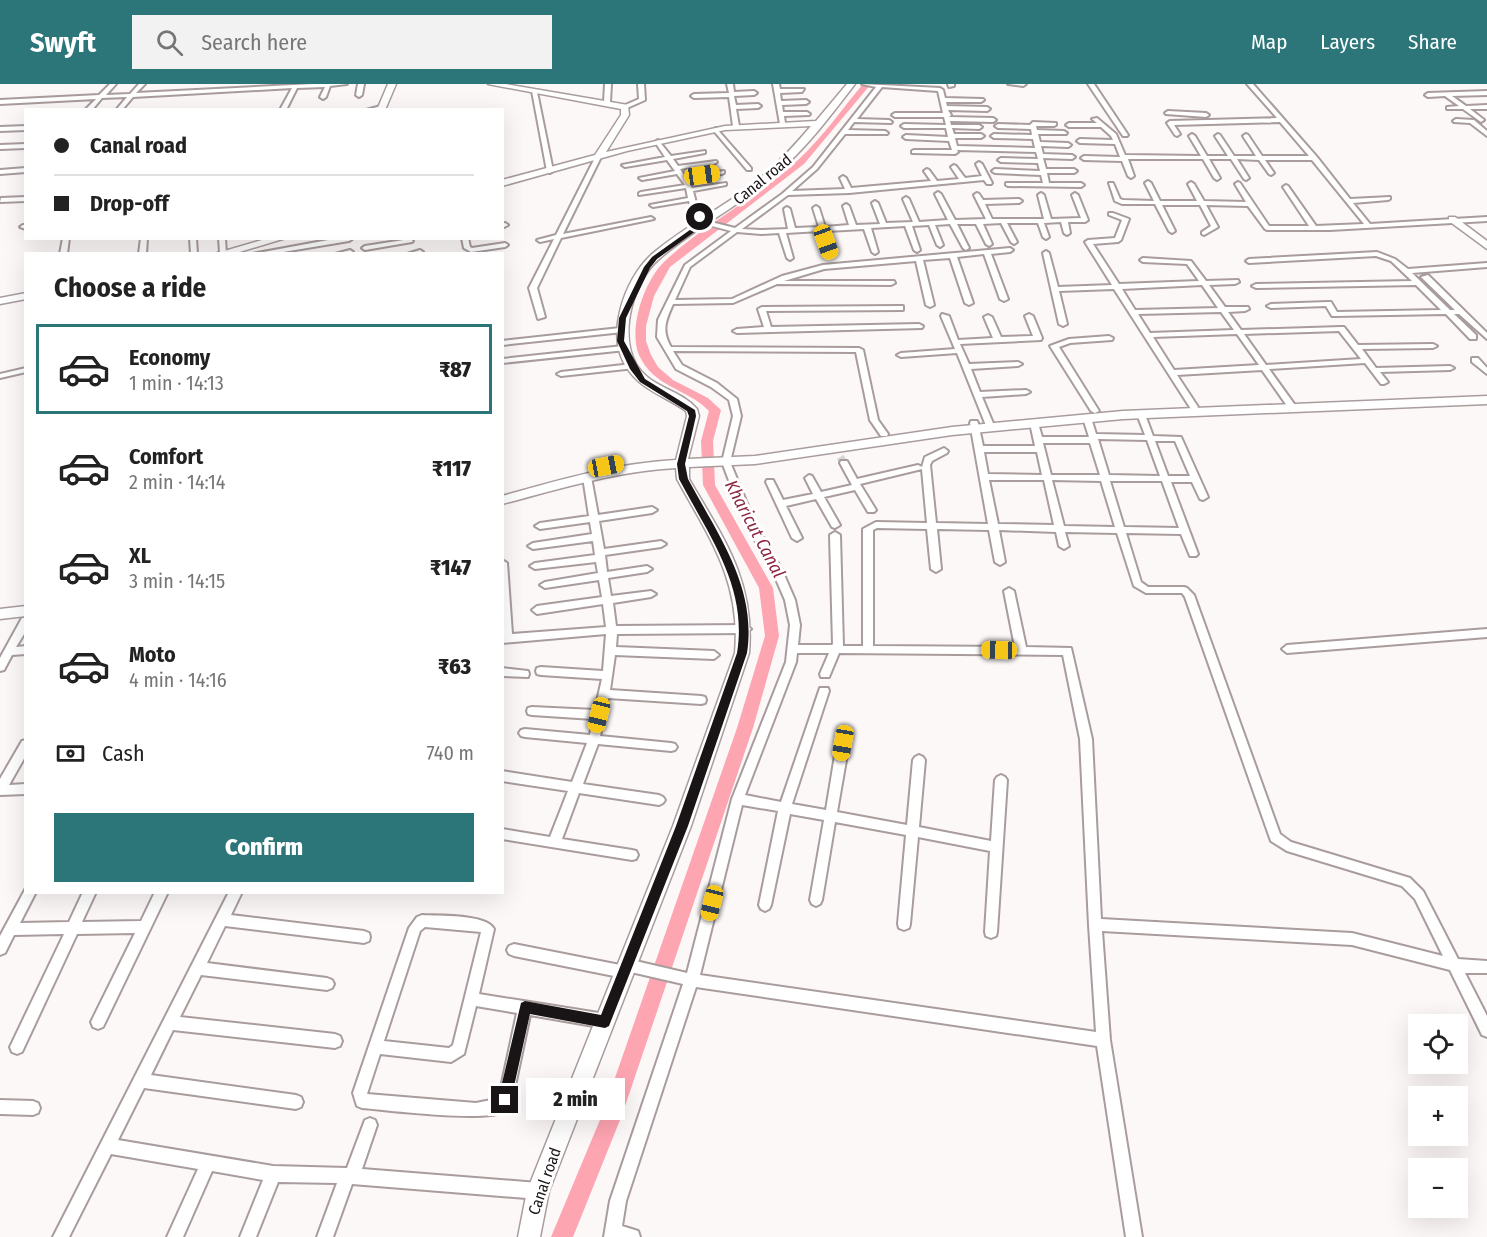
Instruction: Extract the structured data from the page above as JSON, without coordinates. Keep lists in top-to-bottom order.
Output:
{
  "streets": {
    "street": ["Canal road"]
  },
  "water": ["Kharicut Canal"],
  "page": {
    "header": "Swyft",
    "search": "Search here",
    "nav": ["Map", "Layers", "Share"],
    "banner": ["Canal road", "Drop-off"],
    "heading": "Choose a ride",
    "list": [
      {
        "name": "Economy",
        "note": "1 min · 14:13",
        "value": "₹87"
      },
      {
        "name": "Comfort",
        "note": "2 min · 14:14",
        "value": "₹117"
      },
      {
        "name": "XL",
        "note": "3 min · 14:15",
        "value": "₹147"
      },
      {
        "name": "Moto",
        "note": "4 min · 14:16",
        "value": "₹63"
      }
    ],
    "pay": ["Cash", "740 m"],
    "buttons": "Confirm",
    "map_buttons": ["+", "−"],
    "bubble": "2 min"
  }
}
